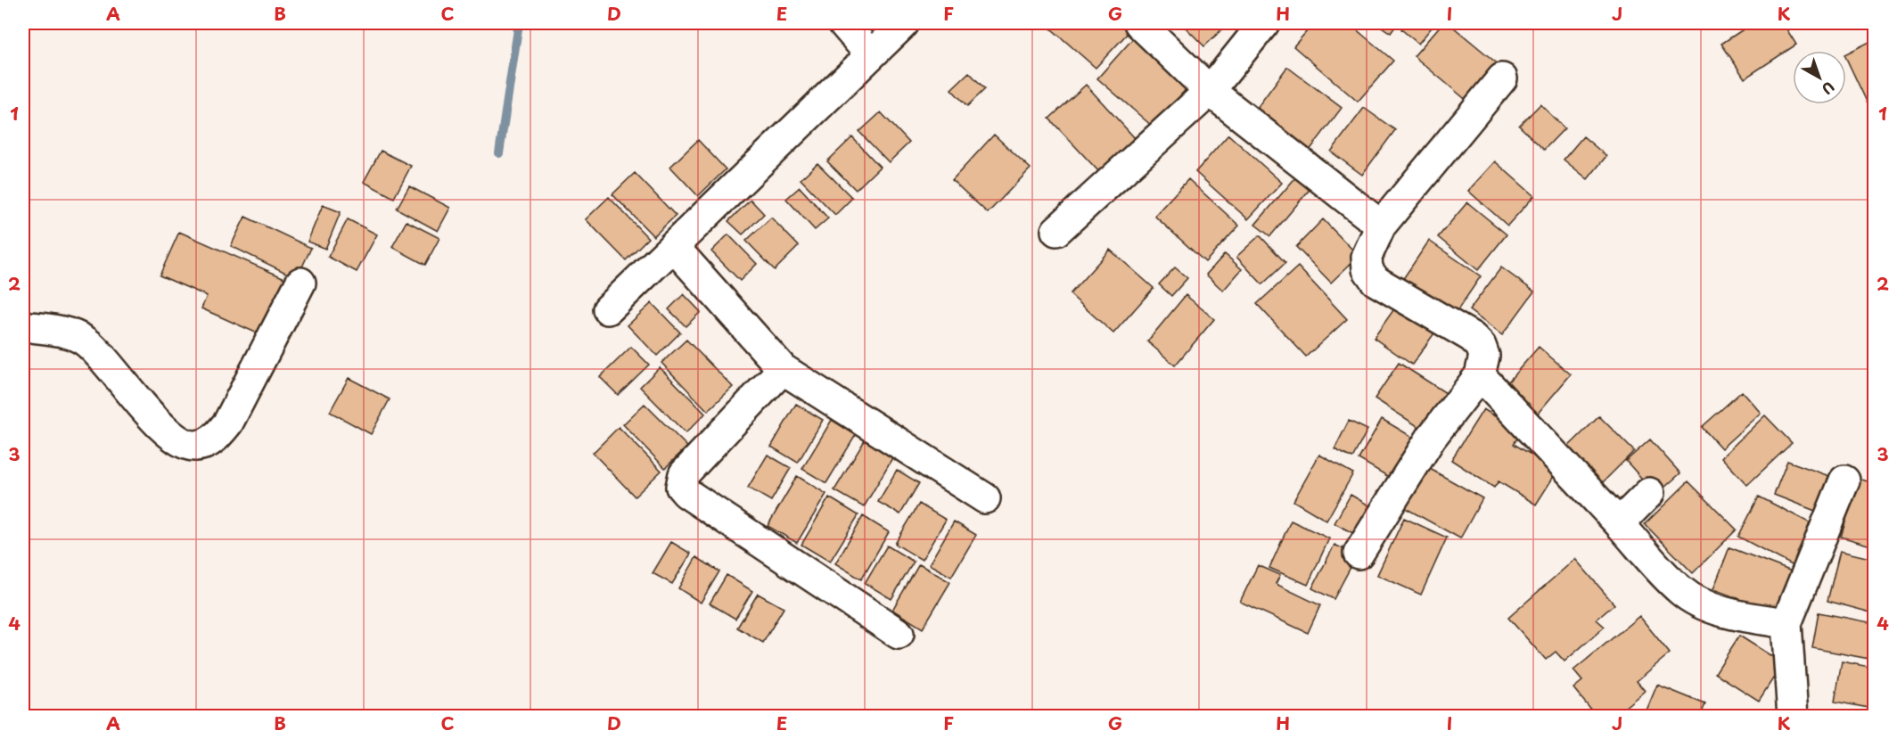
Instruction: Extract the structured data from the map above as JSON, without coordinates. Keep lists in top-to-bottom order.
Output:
{
  "north": "bottom right",
  "grid": {
    "columns": [
      "A",
      "B",
      "C",
      "D",
      "E",
      "F",
      "G",
      "H",
      "I",
      "J",
      "K"
    ],
    "rows": [
      "1",
      "2",
      "3",
      "4"
    ]
  }
}
